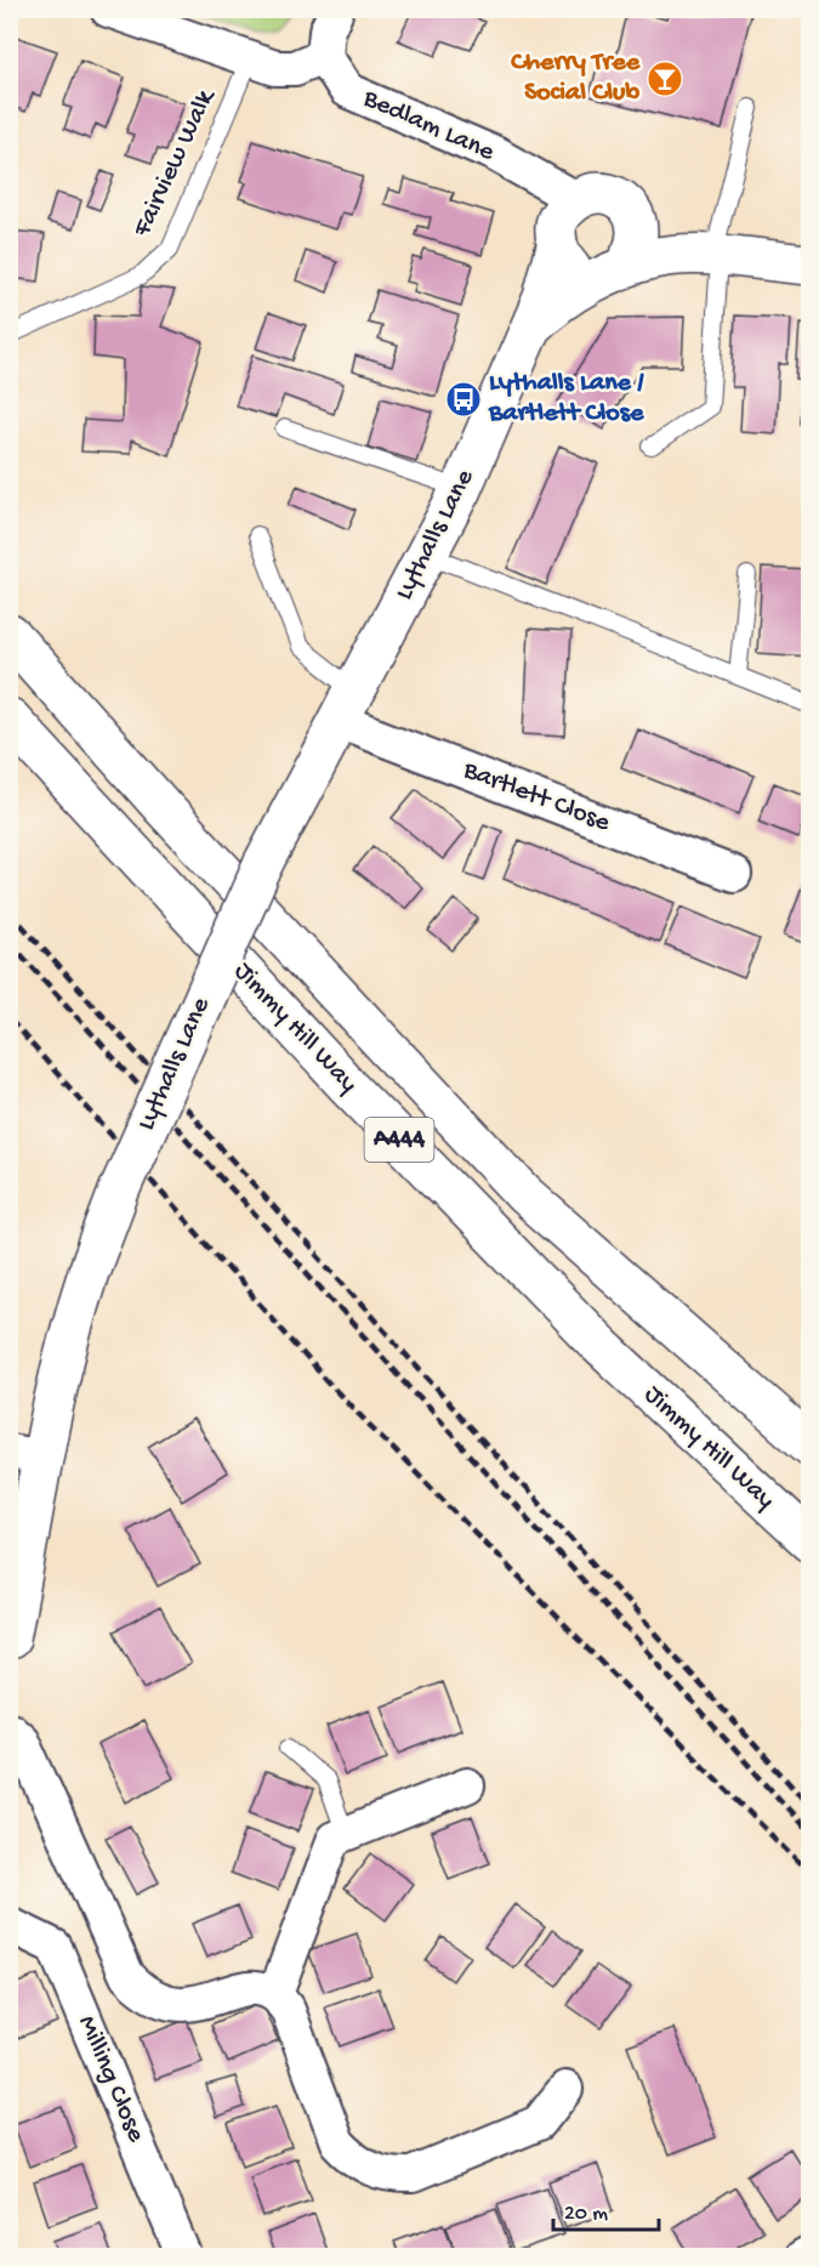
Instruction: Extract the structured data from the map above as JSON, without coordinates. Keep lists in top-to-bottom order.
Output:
{
  "streets": {
    "main road": ["Lythalls Lane", "Jimmy Hill Way", "A444"],
    "street": ["Bedlam Lane", "Bartlett Close", "Milling Close"],
    "lane": ["Fairview Walk"]
  },
  "crossings": [
    ["Bedlam Lane", "Lythalls Lane"],
    ["Lythalls Lane", "Bartlett Close"]
  ],
  "places": {
    "bar": ["Cherry Tree Social Club"],
    "bus stop": ["Lythalls Lane / Bartlett Close"]
  },
  "scale_bar": "20 m"
}
